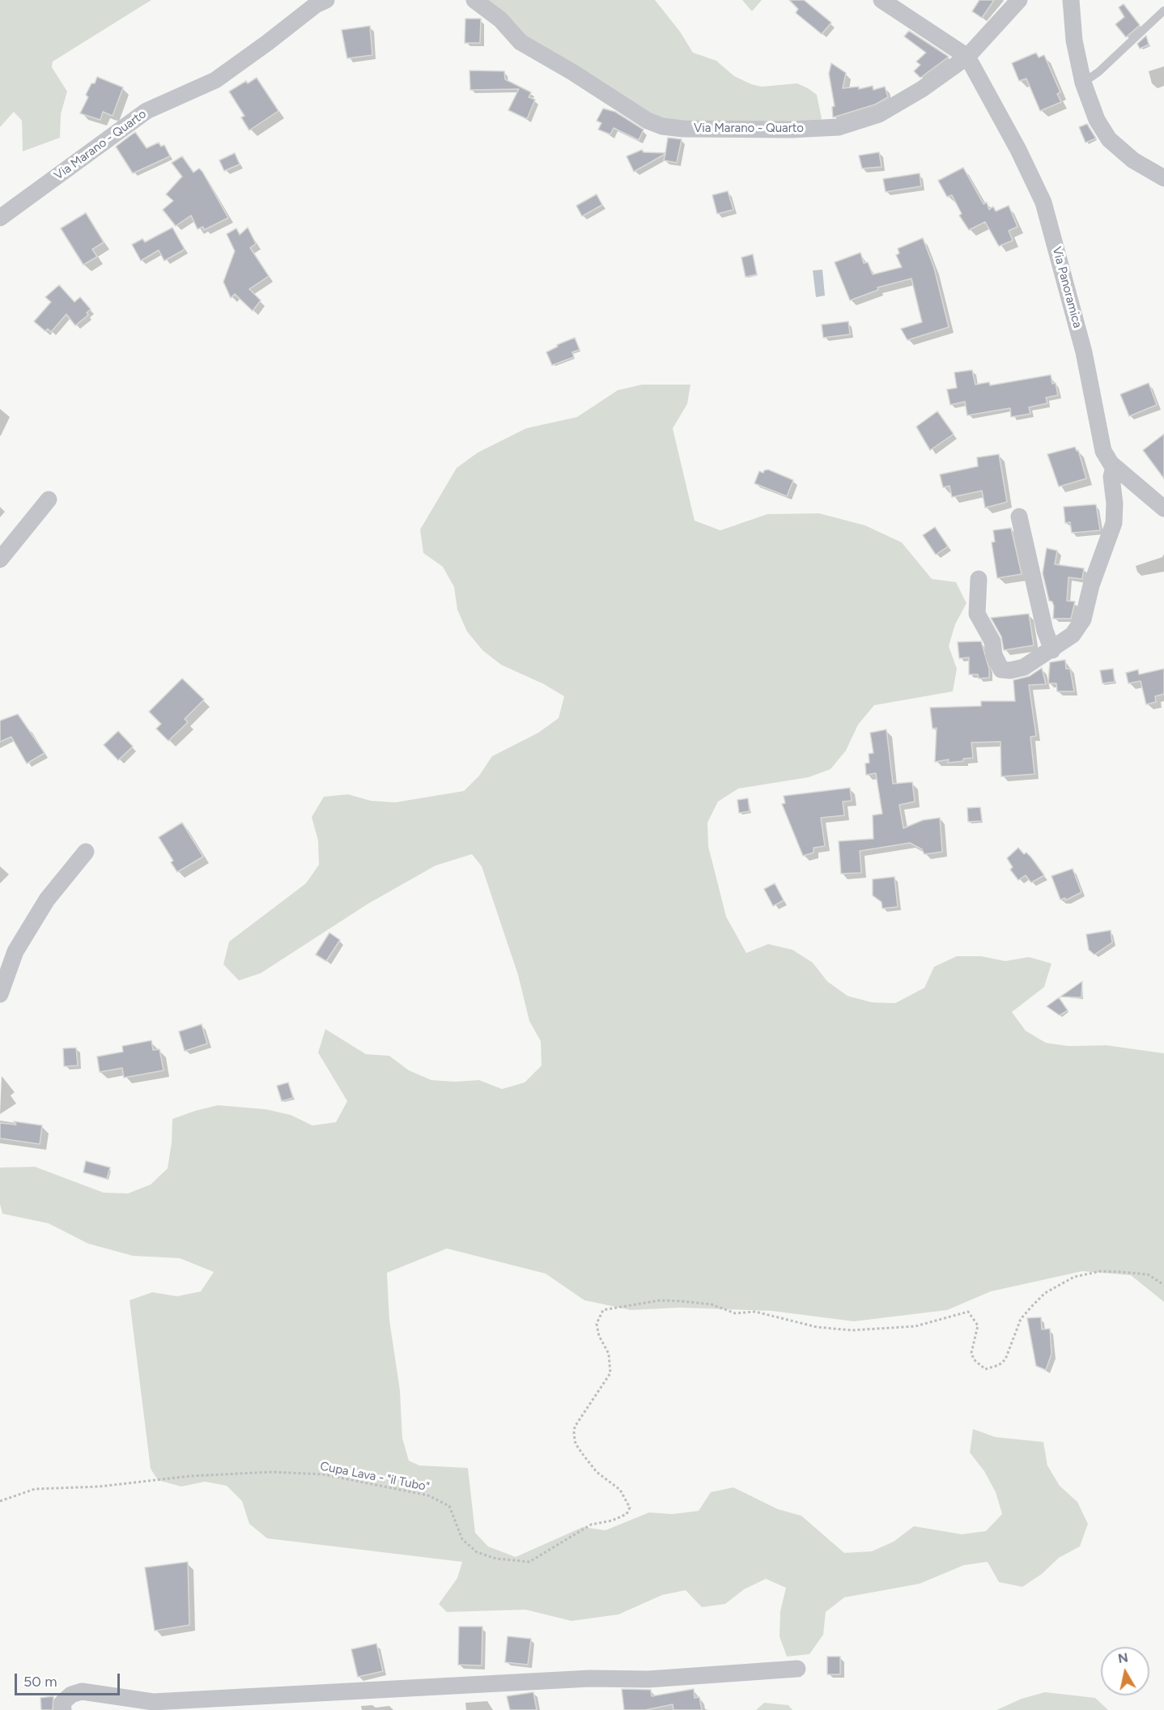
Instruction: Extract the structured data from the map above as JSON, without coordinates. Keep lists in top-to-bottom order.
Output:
{
  "streets": {
    "street": ["Via Marano - Quarto", "Via Panoramica"],
    "path": ["Cupa Lava - \"il Tubo\""]
  },
  "crossings": [
    ["Via Marano - Quarto", "Via Panoramica"]
  ],
  "scale_bar": "50 m",
  "north": "top"
}
